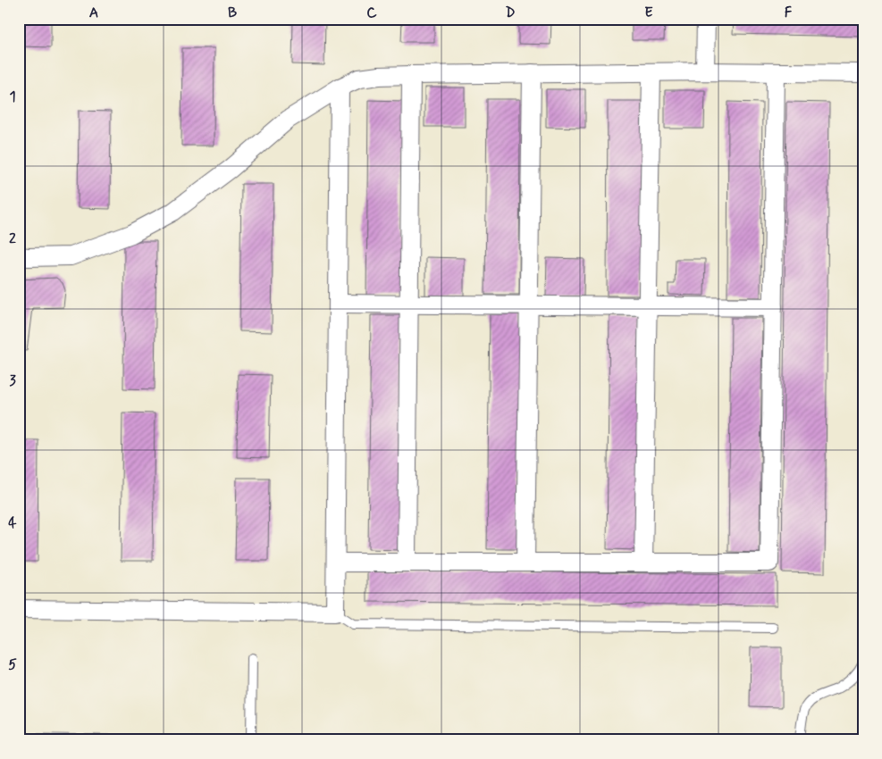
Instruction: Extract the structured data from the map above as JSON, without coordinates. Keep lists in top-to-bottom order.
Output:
{
  "grid": {
    "columns": [
      "A",
      "B",
      "C",
      "D",
      "E",
      "F"
    ],
    "rows": [
      "1",
      "2",
      "3",
      "4",
      "5"
    ]
  }
}
